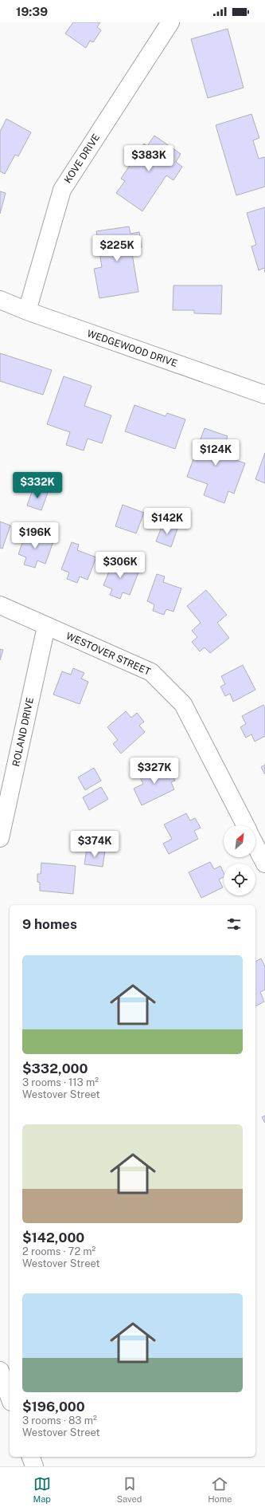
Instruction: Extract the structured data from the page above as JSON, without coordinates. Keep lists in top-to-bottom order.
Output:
{
  "streets": {
    "street": [
      "KOVE DRIVE",
      "WEDGEWOOD DRIVE",
      "WESTOVER STREET",
      "ROLAND DRIVE"
    ]
  },
  "crossings": [
    ["KOVE DRIVE", "WEDGEWOOD DRIVE"],
    ["WESTOVER STREET", "ROLAND DRIVE"]
  ],
  "north": "top right",
  "page": {
    "status": "19:39",
    "price": [
      "$383K",
      "$225K",
      "$124K",
      "$332K",
      "$142K",
      "$196K",
      "$306K",
      "$327K",
      "$374K"
    ],
    "heading": "9 homes",
    "list": [
      {
        "name": "$332,000",
        "note": "3 rooms · 113 m² · Westover Street"
      },
      {
        "name": "$142,000",
        "note": "2 rooms · 72 m² · Westover Street"
      },
      {
        "name": "$196,000",
        "note": "3 rooms · 83 m² · Westover Street"
      }
    ],
    "tabs": ["Map", "Saved", "Home"]
  }
}
